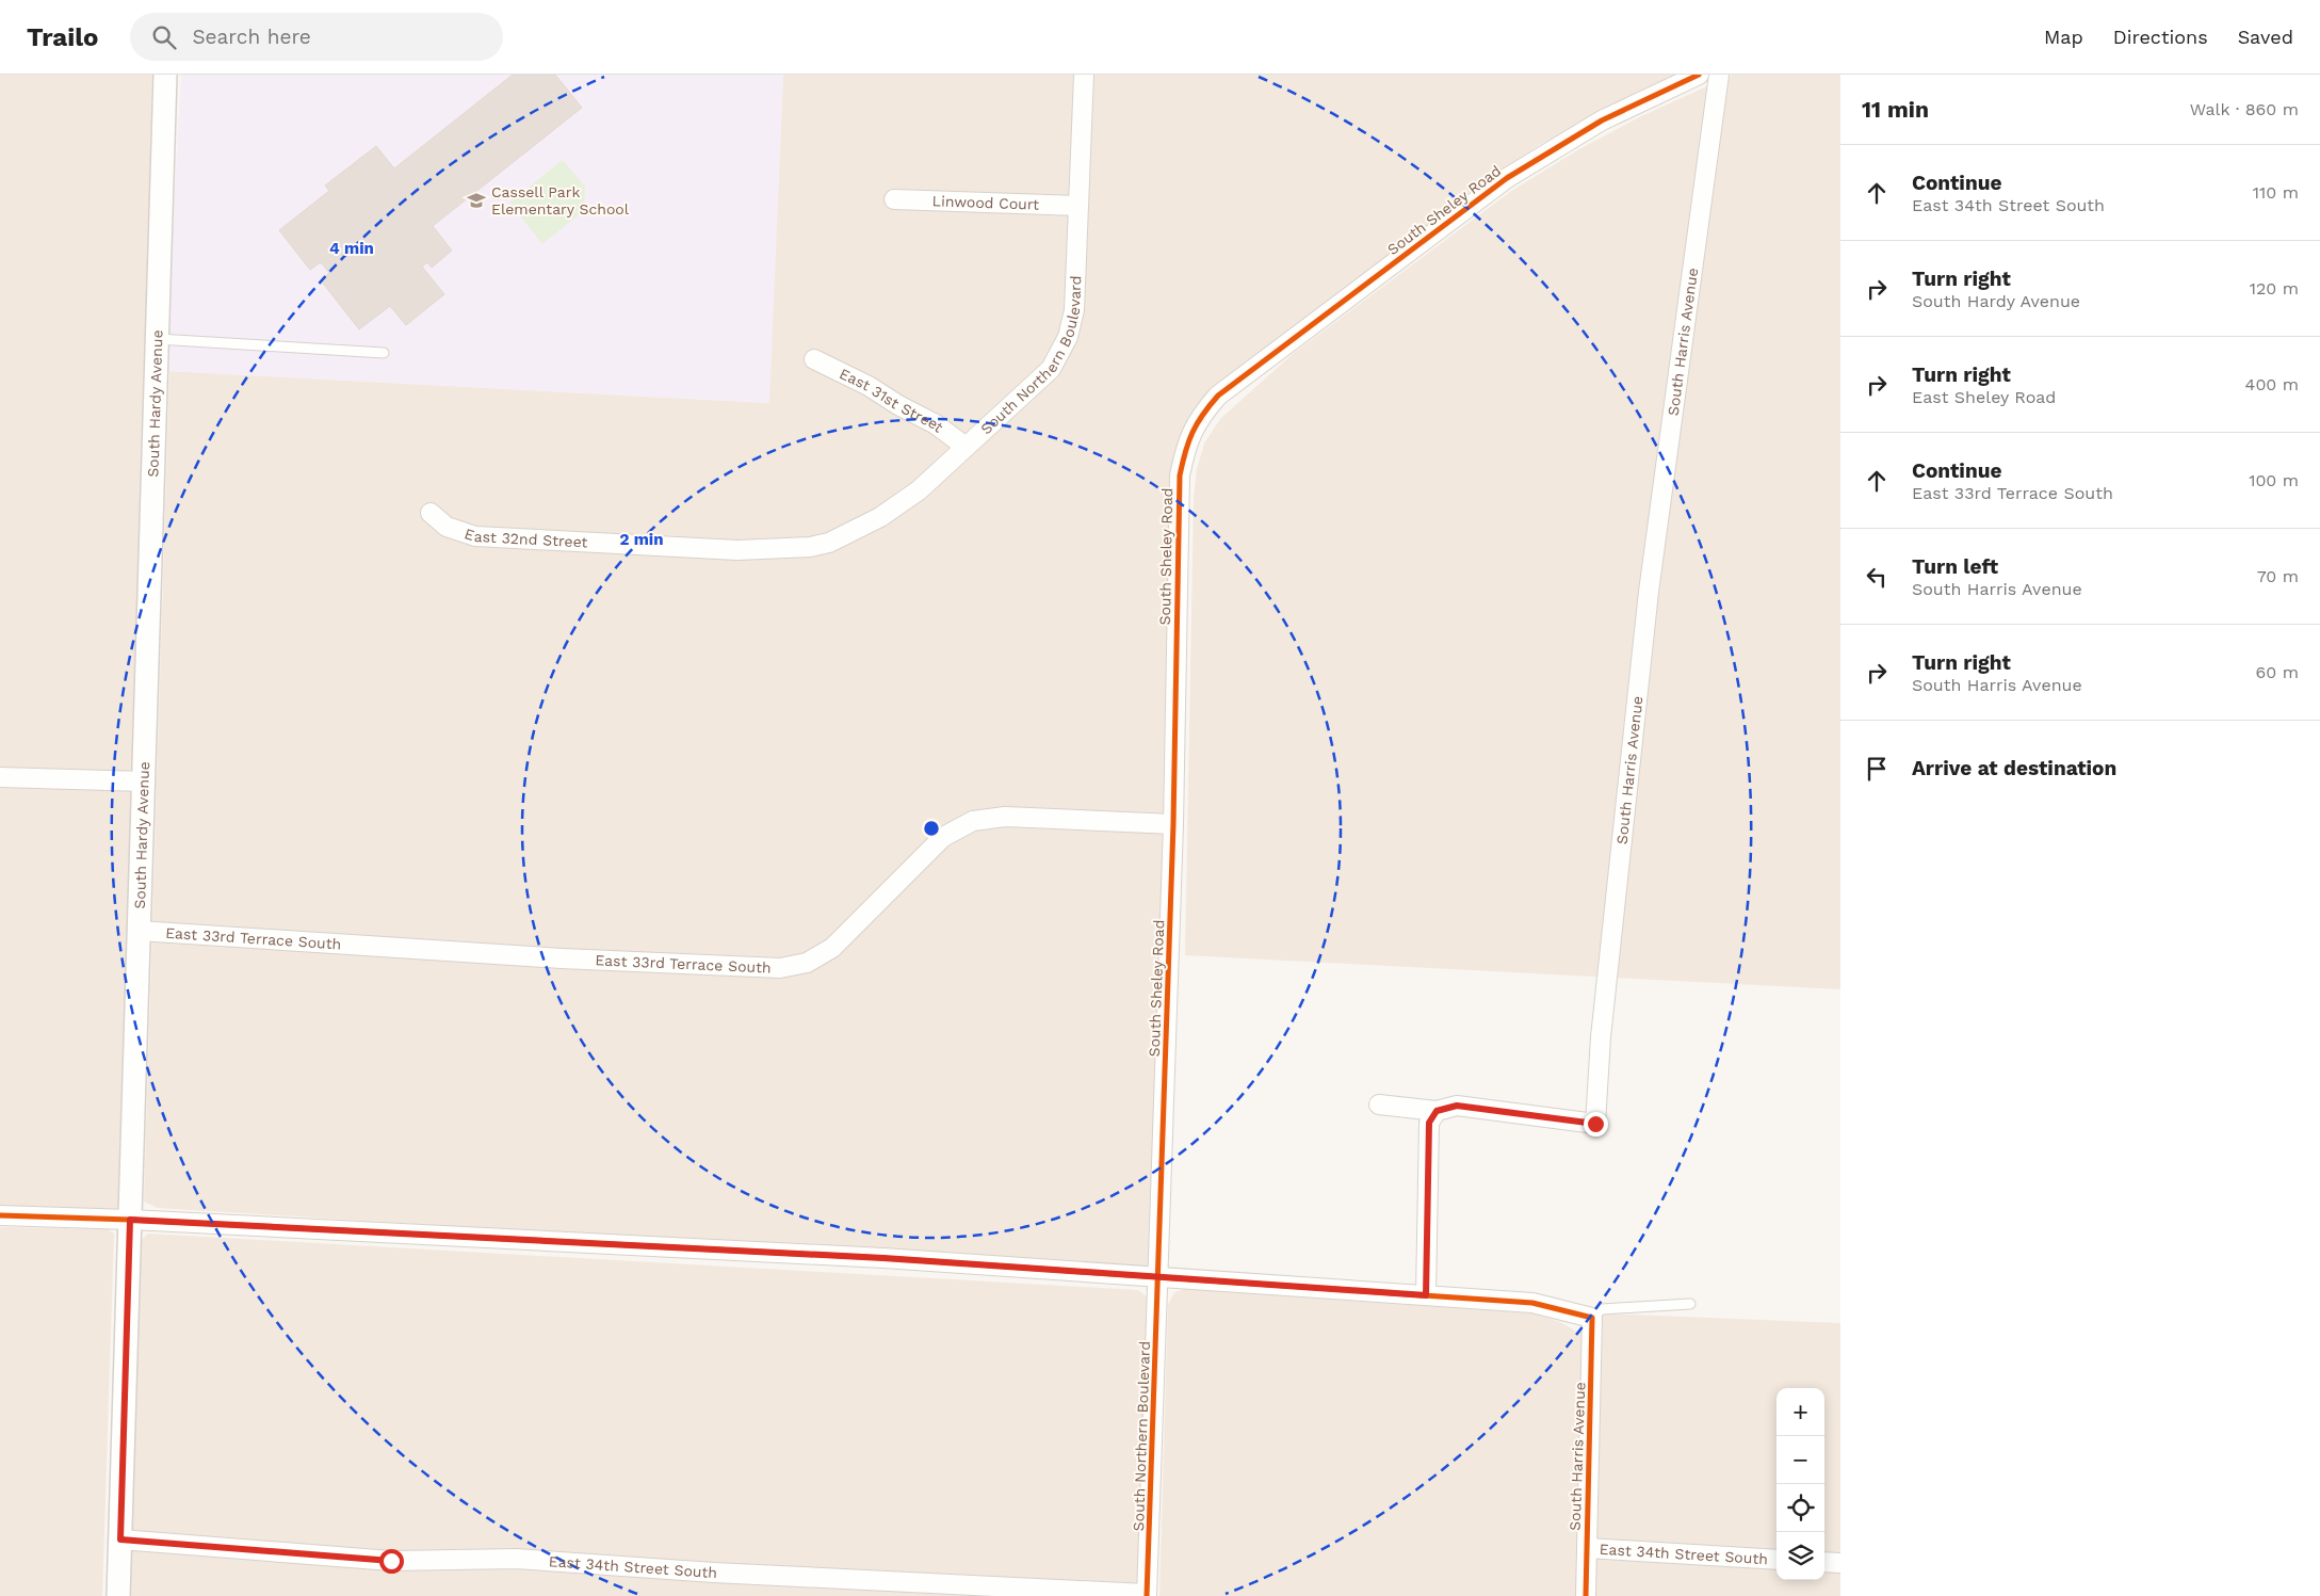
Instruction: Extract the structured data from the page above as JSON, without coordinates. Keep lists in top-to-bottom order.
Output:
{
  "streets": {
    "street": [
      "Linwood Court",
      "South Sheley Road",
      "South Harris Avenue",
      "South Northern Boulevard",
      "East 31st Street",
      "South Hardy Avenue",
      "East 32nd Street",
      "East 33rd Terrace South",
      "East 34th Street South"
    ]
  },
  "crossings": [
    ["Linwood Court", "South Northern Boulevard"],
    ["South Sheley Road", "South Northern Boulevard"],
    ["South Sheley Road", "East 33rd Terrace South"],
    ["South Harris Avenue", "East 34th Street South"],
    ["South Northern Boulevard", "East 31st Street"],
    ["South Northern Boulevard", "East 32nd Street"],
    ["South Northern Boulevard", "East 34th Street South"],
    ["South Hardy Avenue", "East 33rd Terrace South"],
    ["South Hardy Avenue", "East 34th Street South"]
  ],
  "places": {
    "school or university": ["Cassell Park Elementary School"]
  },
  "page": {
    "header": "Trailo",
    "search": "Search here",
    "nav": ["Map", "Directions", "Saved"],
    "heading": ["11 min", "Walk · 860 m"],
    "list": [
      ["Continue", "East 34th Street South", "110 m"],
      ["Turn right", "South Hardy Avenue", "120 m"],
      ["Turn right", "East Sheley Road", "400 m"],
      ["Continue", "East 33rd Terrace South", "100 m"],
      ["Turn left", "South Harris Avenue", "70 m"],
      ["Turn right", "South Harris Avenue", "60 m"],
      "Arrive at destination"
    ],
    "map_buttons": ["+", "−"]
  },
  "rings": ["4 min", "2 min"]
}
